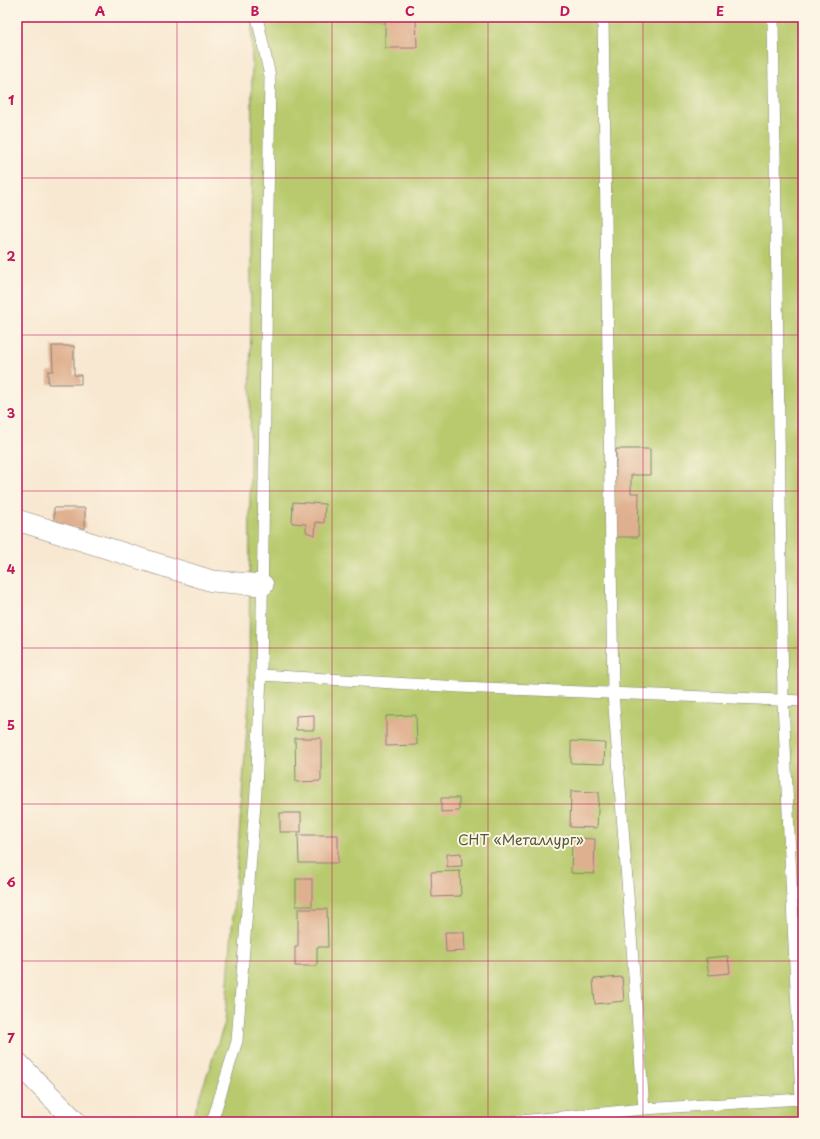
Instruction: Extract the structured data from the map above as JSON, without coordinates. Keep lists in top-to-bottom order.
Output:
{
  "parks": ["СНТ «Металлург»"],
  "grid": {
    "columns": [
      "A",
      "B",
      "C",
      "D",
      "E"
    ],
    "rows": [
      "1",
      "2",
      "3",
      "4",
      "5",
      "6",
      "7"
    ]
  }
}
